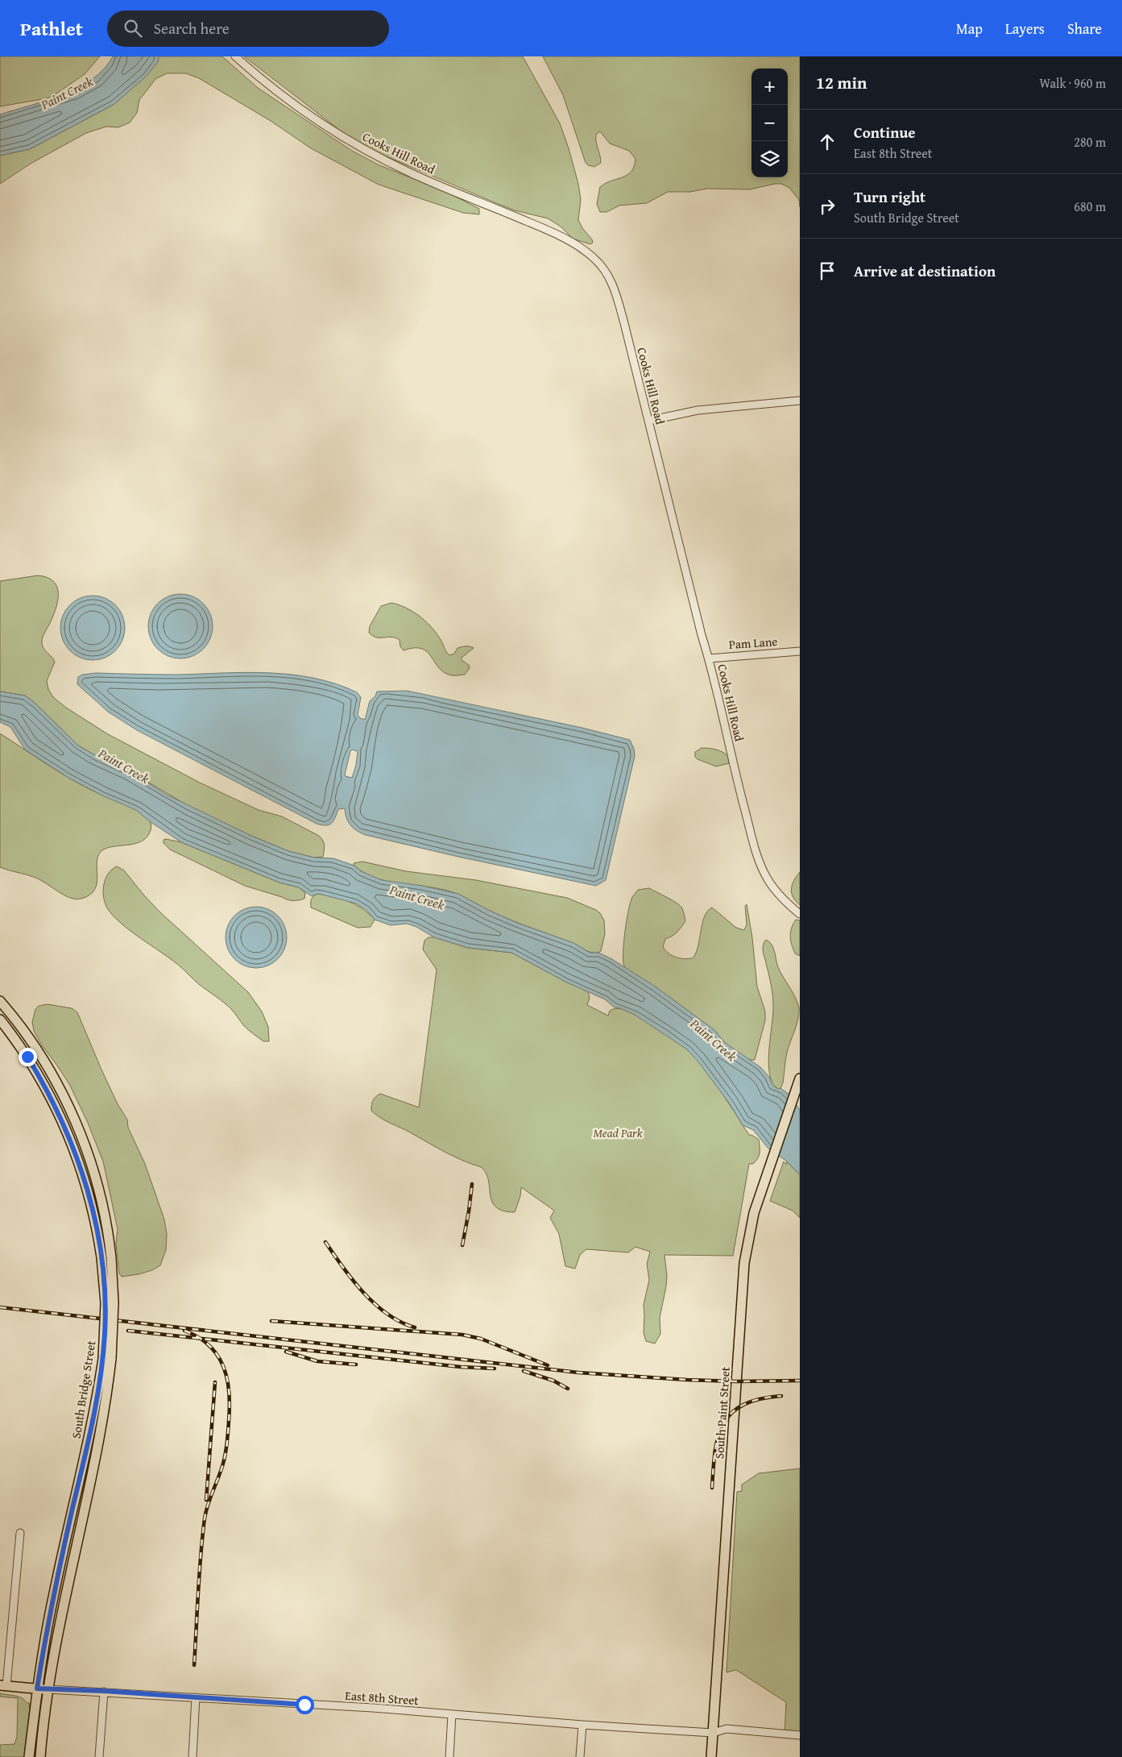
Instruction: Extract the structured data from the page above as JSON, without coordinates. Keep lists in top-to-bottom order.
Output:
{
  "streets": {
    "main road": ["South Bridge Street", "South Paint Street"],
    "street": ["Cooks Hill Road", "Pam Lane", "East 8th Street"]
  },
  "crossings": [
    ["Cooks Hill Road", "Pam Lane"],
    ["South Bridge Street", "East 8th Street"],
    ["South Paint Street", "East 8th Street"]
  ],
  "water": ["Paint Creek"],
  "parks": ["Mead Park"],
  "page": {
    "header": "Pathlet",
    "search": "Search here",
    "nav": ["Map", "Layers", "Share"],
    "heading": ["12 min", "Walk · 960 m"],
    "map_buttons": ["+", "−"],
    "list": [
      ["Continue", "East 8th Street", "280 m"],
      ["Turn right", "South Bridge Street", "680 m"],
      "Arrive at destination"
    ]
  }
}
